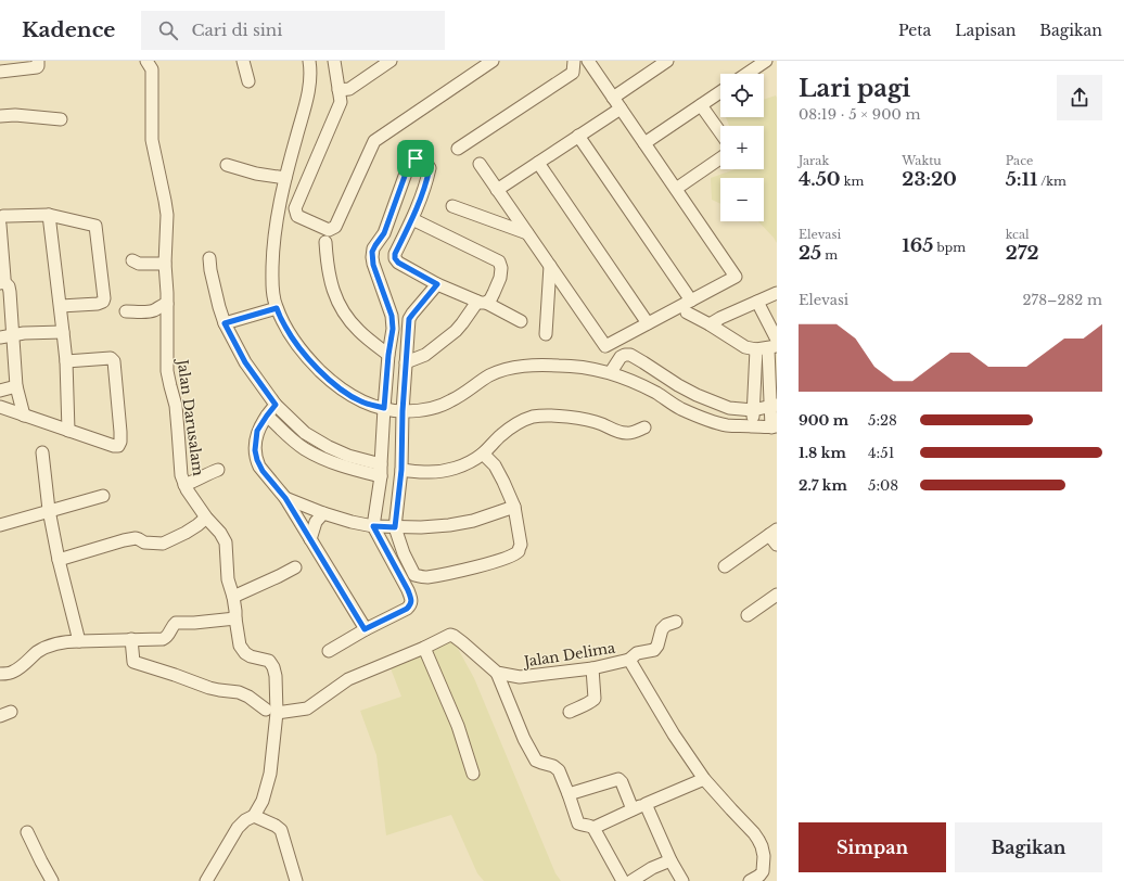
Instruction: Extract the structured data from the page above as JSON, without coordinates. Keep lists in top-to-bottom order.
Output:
{
  "streets": {
    "street": ["Jalan Darusalam", "Jalan Delima"]
  },
  "crossings": [
    ["Jalan Darusalam", "Jalan Delima"]
  ],
  "page": {
    "header": "Kadence",
    "search": "Cari di sini",
    "nav": ["Peta", "Lapisan", "Bagikan"],
    "heading": ["Lari pagi", "08:19 · 5 × 900 m"],
    "map_buttons": ["+", "−"],
    "stats": [
      ["Jarak", "4.50 km"],
      ["Waktu", "23:20"],
      ["Pace", "5:11 /km"],
      ["Elevasi", "25 m"],
      ["165 bpm"],
      ["kcal", "272"]
    ],
    "chart": ["Elevasi", "278–282 m"],
    "list": [
      {
        "name": "900 m",
        "note": "5:28"
      },
      {
        "name": "1.8 km",
        "note": "4:51"
      },
      {
        "name": "2.7 km",
        "note": "5:08"
      }
    ],
    "buttons": ["Simpan", "Bagikan"]
  }
}
